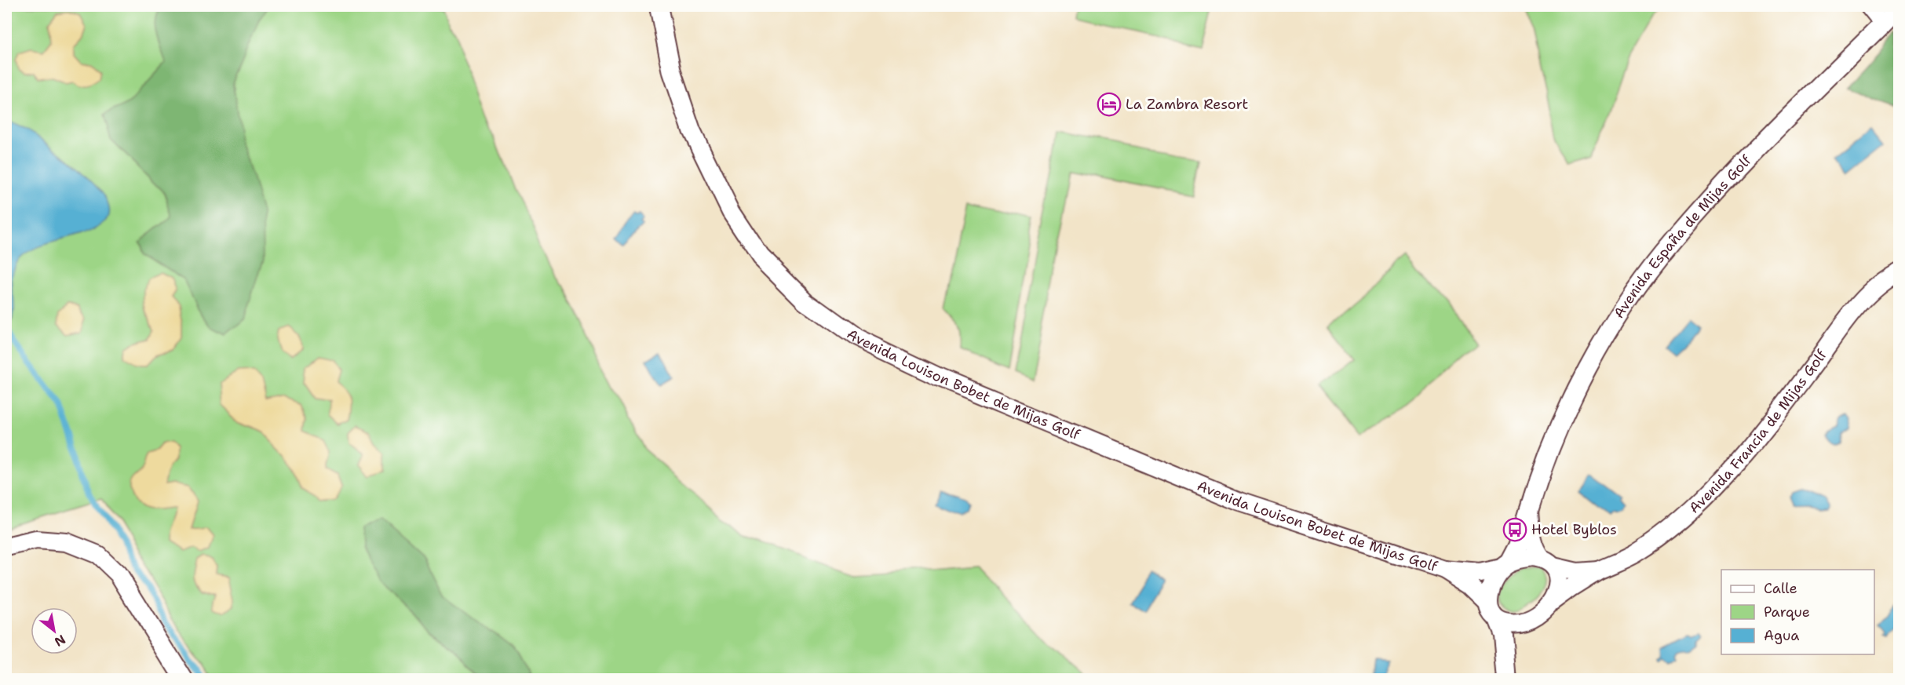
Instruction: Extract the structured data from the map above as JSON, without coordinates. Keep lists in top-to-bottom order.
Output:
{
  "streets": {
    "street": ["Avenida España de Mijas Golf", "Avenida Louison Bobet de Mijas Golf", "Avenida Francia de Mijas Golf"]
  },
  "crossings": [
    ["Avenida España de Mijas Golf", "Avenida Louison Bobet de Mijas Golf"],
    ["Avenida España de Mijas Golf", "Avenida Francia de Mijas Golf"],
    ["Avenida Louison Bobet de Mijas Golf", "Avenida Francia de Mijas Golf"]
  ],
  "places": {
    "hotel": ["La Zambra Resort"],
    "bus stop": ["Hotel Byblos"]
  },
  "legend": ["Calle", "Parque", "Agua"],
  "north": "bottom right"
}
